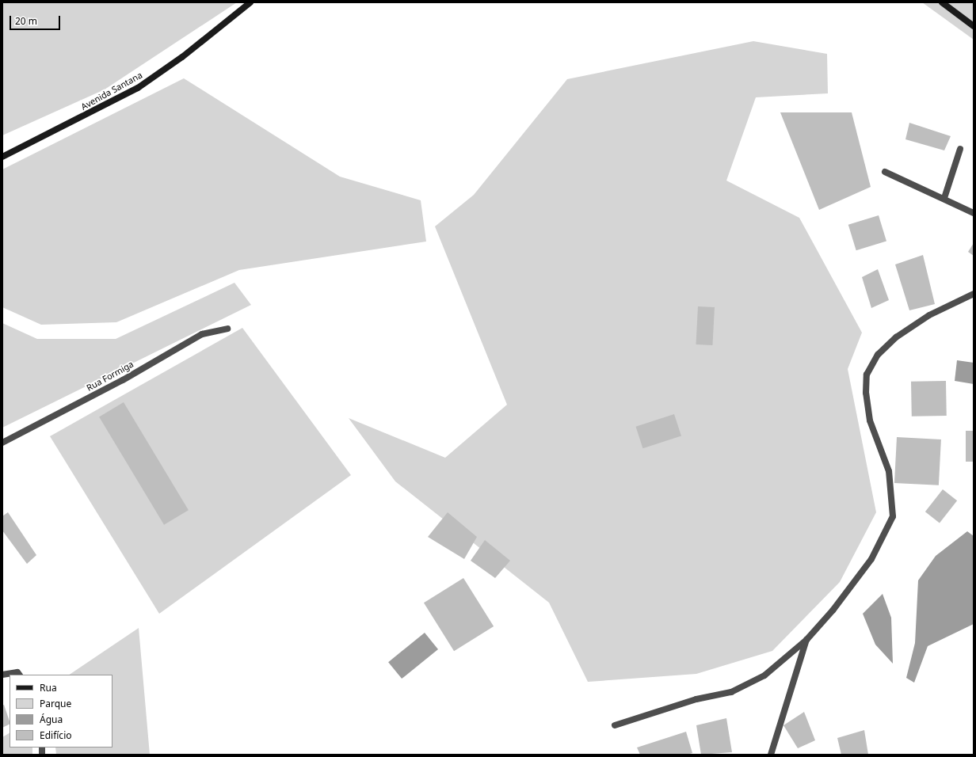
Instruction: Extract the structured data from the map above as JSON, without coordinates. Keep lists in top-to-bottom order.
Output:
{
  "streets": {
    "street": ["Avenida Santana", "Rua Formiga"]
  },
  "legend": [
    "Rua",
    "Parque",
    "Água",
    "Edifício"
  ],
  "scale_bar": "20 m"
}
